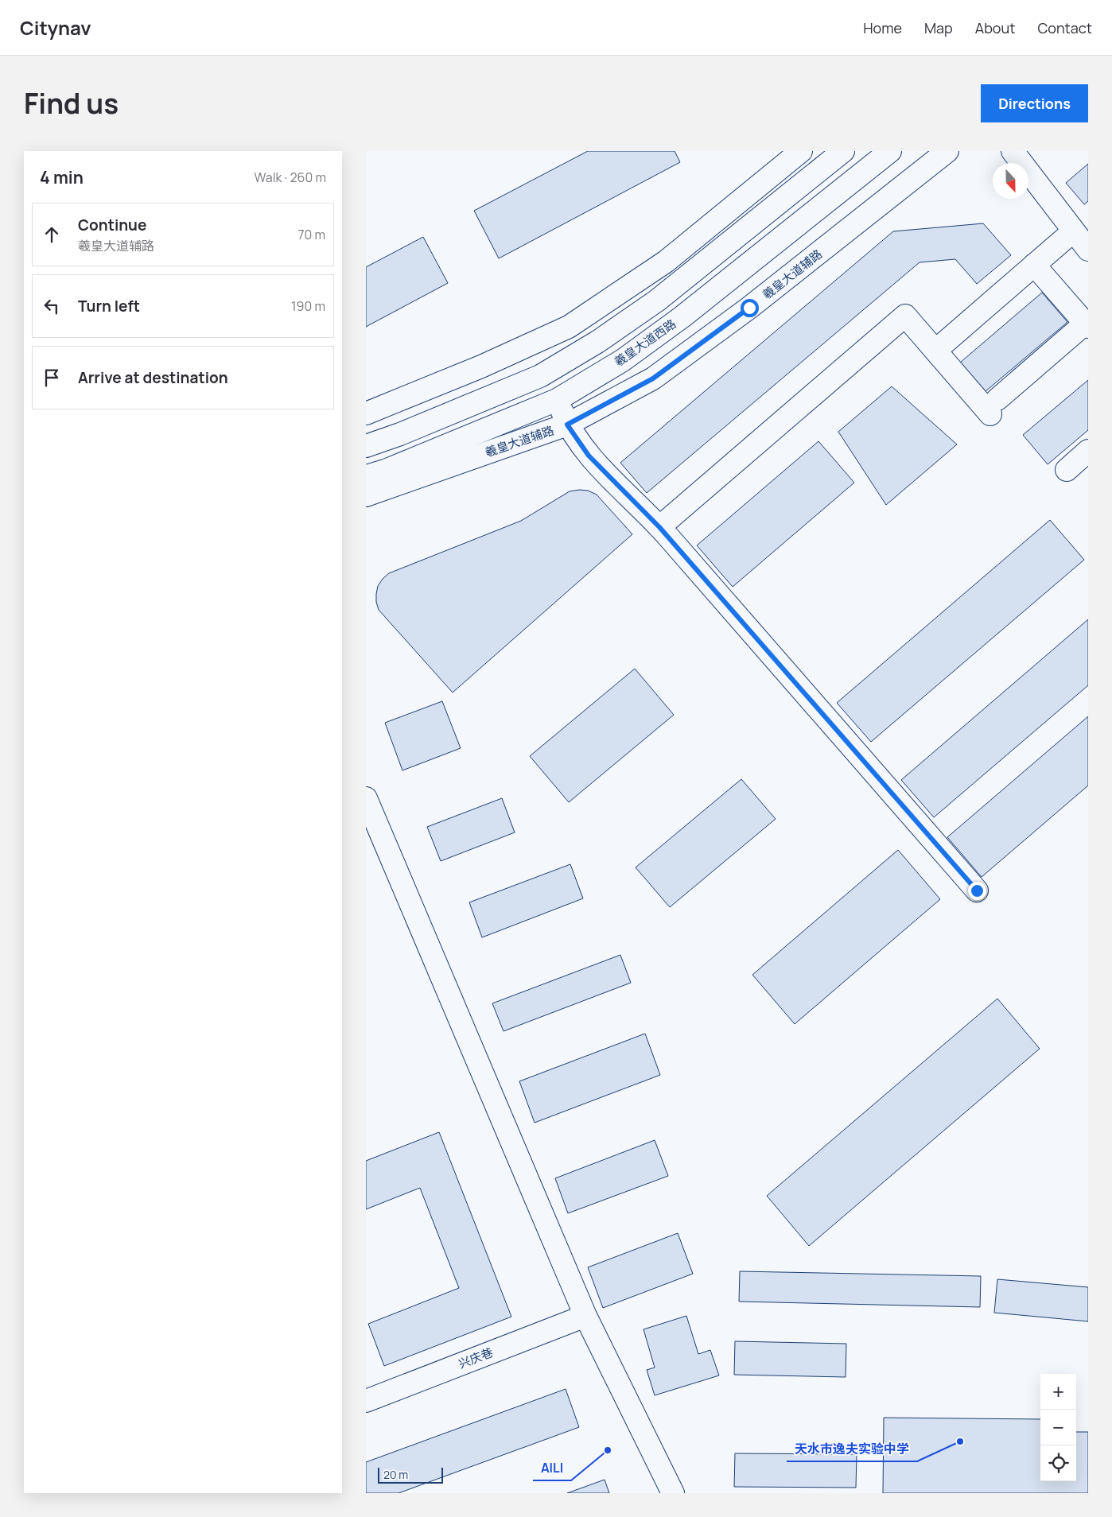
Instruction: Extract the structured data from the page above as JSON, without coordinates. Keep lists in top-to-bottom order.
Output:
{
  "streets": {
    "street": ["羲皇大道辅路", "羲皇大道西路", "兴庆巷"]
  },
  "places": ["天水市逸夫实验中学", "AILI"],
  "scale_bar": "20 m",
  "north": "bottom",
  "page": {
    "header": "Citynav",
    "nav": [
      "Home",
      "Map",
      "About",
      "Contact"
    ],
    "title": "Find us",
    "buttons": "Directions",
    "heading": ["4 min", "Walk · 260 m"],
    "list": [
      ["Continue", "羲皇大道辅路", "70 m"],
      ["Turn left", "190 m"],
      "Arrive at destination"
    ],
    "map_buttons": ["+", "−"],
    "scale": "20 m"
  }
}
